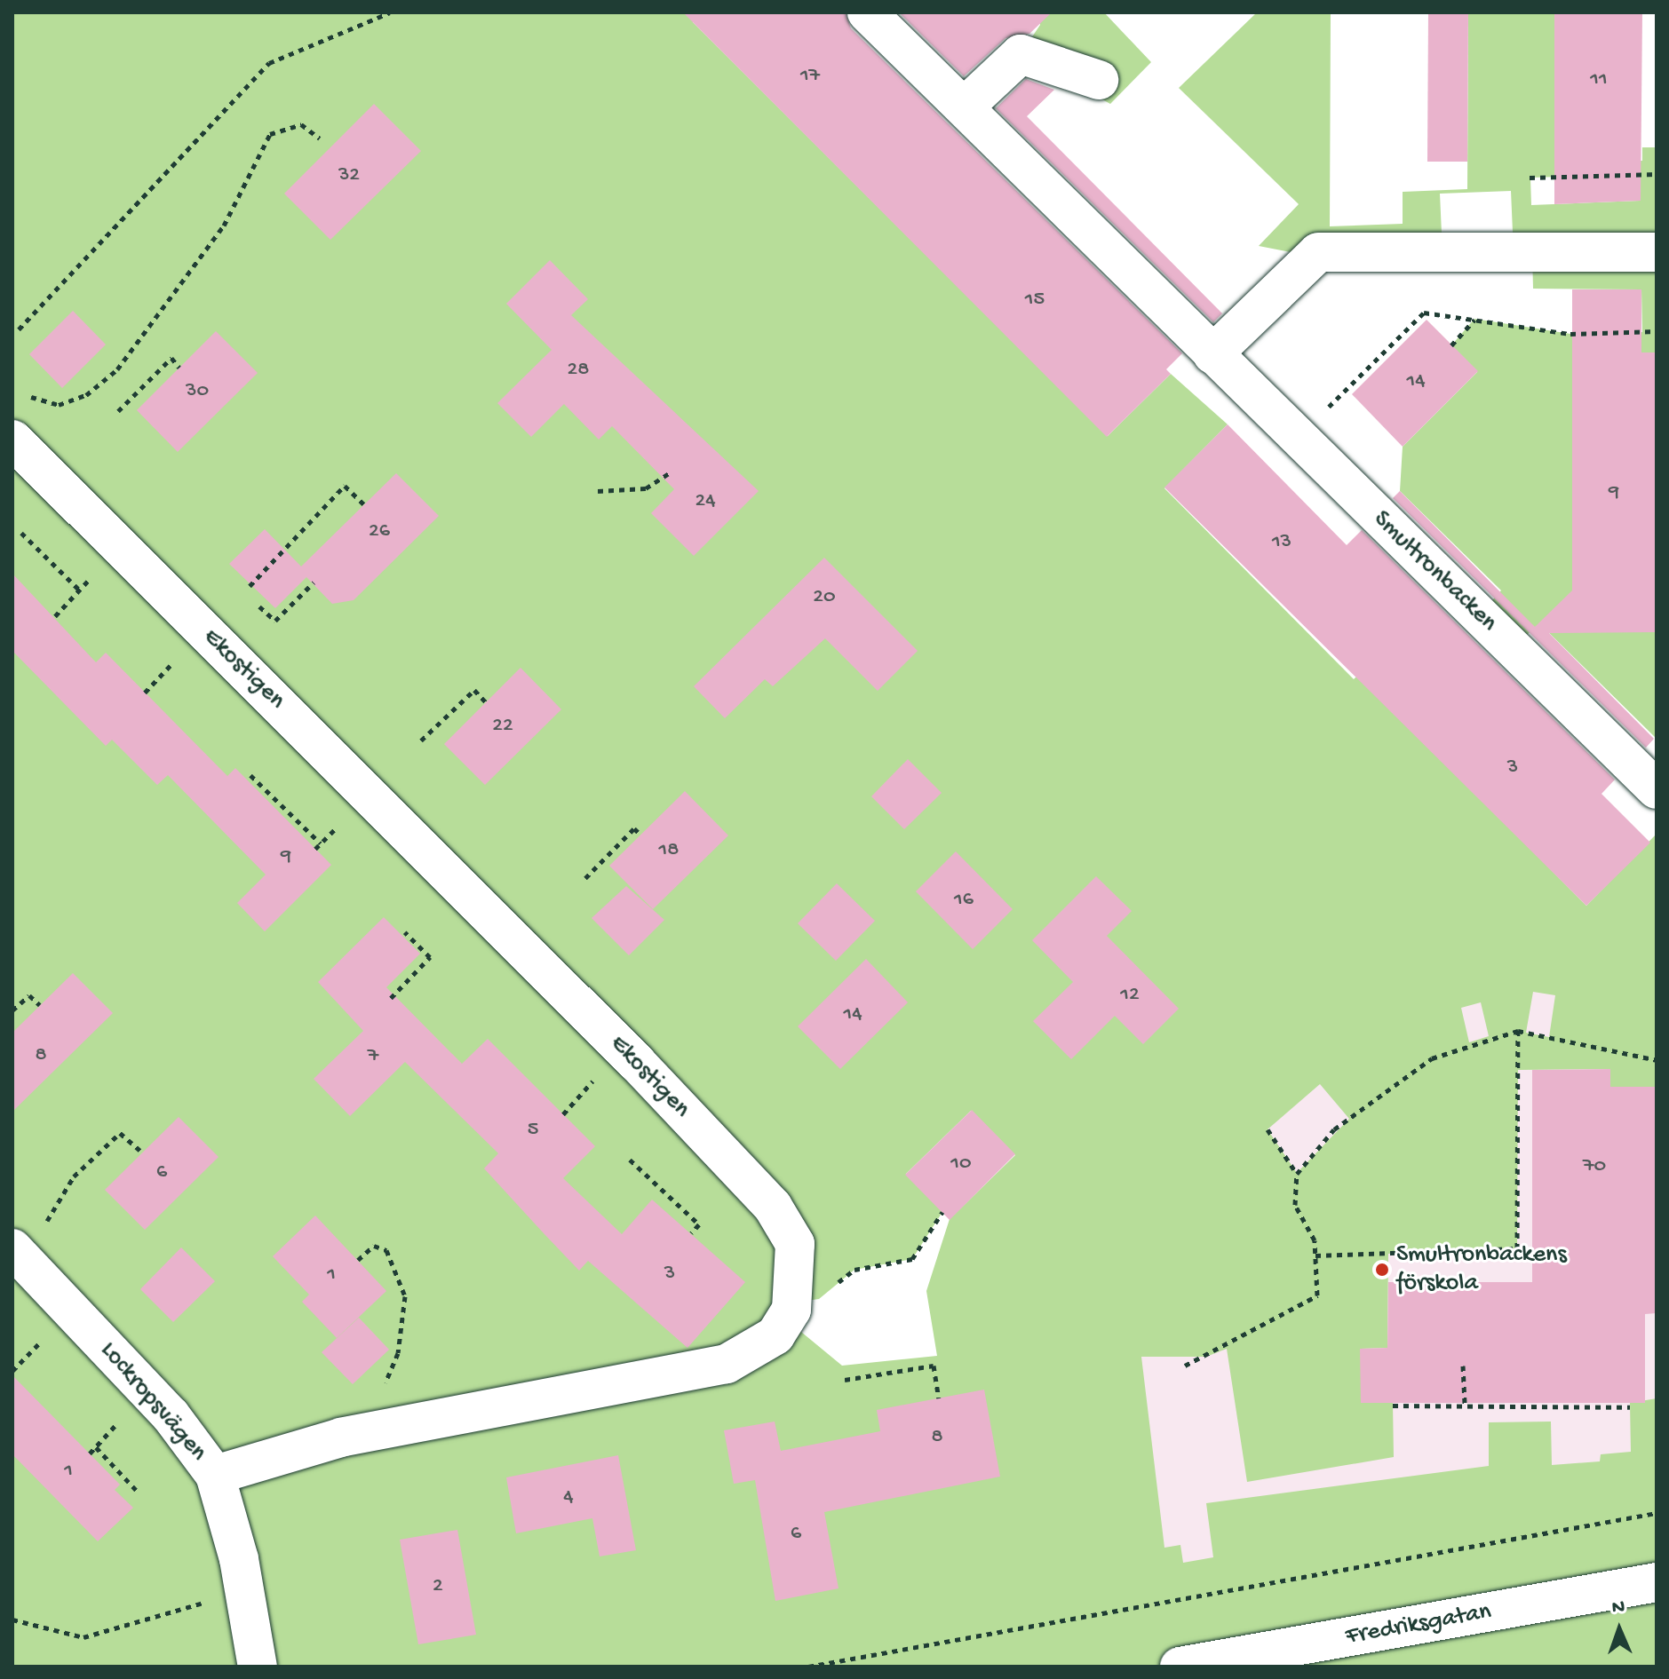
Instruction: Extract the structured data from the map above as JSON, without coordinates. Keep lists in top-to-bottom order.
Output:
{
  "streets": {
    "street": [
      "Smultronbacken",
      "Ekostigen",
      "Lockropsvägen",
      "Fredriksgatan"
    ]
  },
  "crossings": [
    ["Ekostigen", "Lockropsvägen"]
  ],
  "places": ["Smultronbackens förskola"],
  "house_numbers": [
    "17",
    "11",
    "32",
    "15",
    "28",
    "14",
    "30",
    "9",
    "24",
    "26",
    "13",
    "20",
    "22",
    "3",
    "18",
    "9",
    "16",
    "12",
    "14",
    "8",
    "7",
    "5",
    "10",
    "70",
    "6",
    "3",
    "1",
    "8",
    "1",
    "4",
    "6",
    "2"
  ],
  "north": "top"
}
